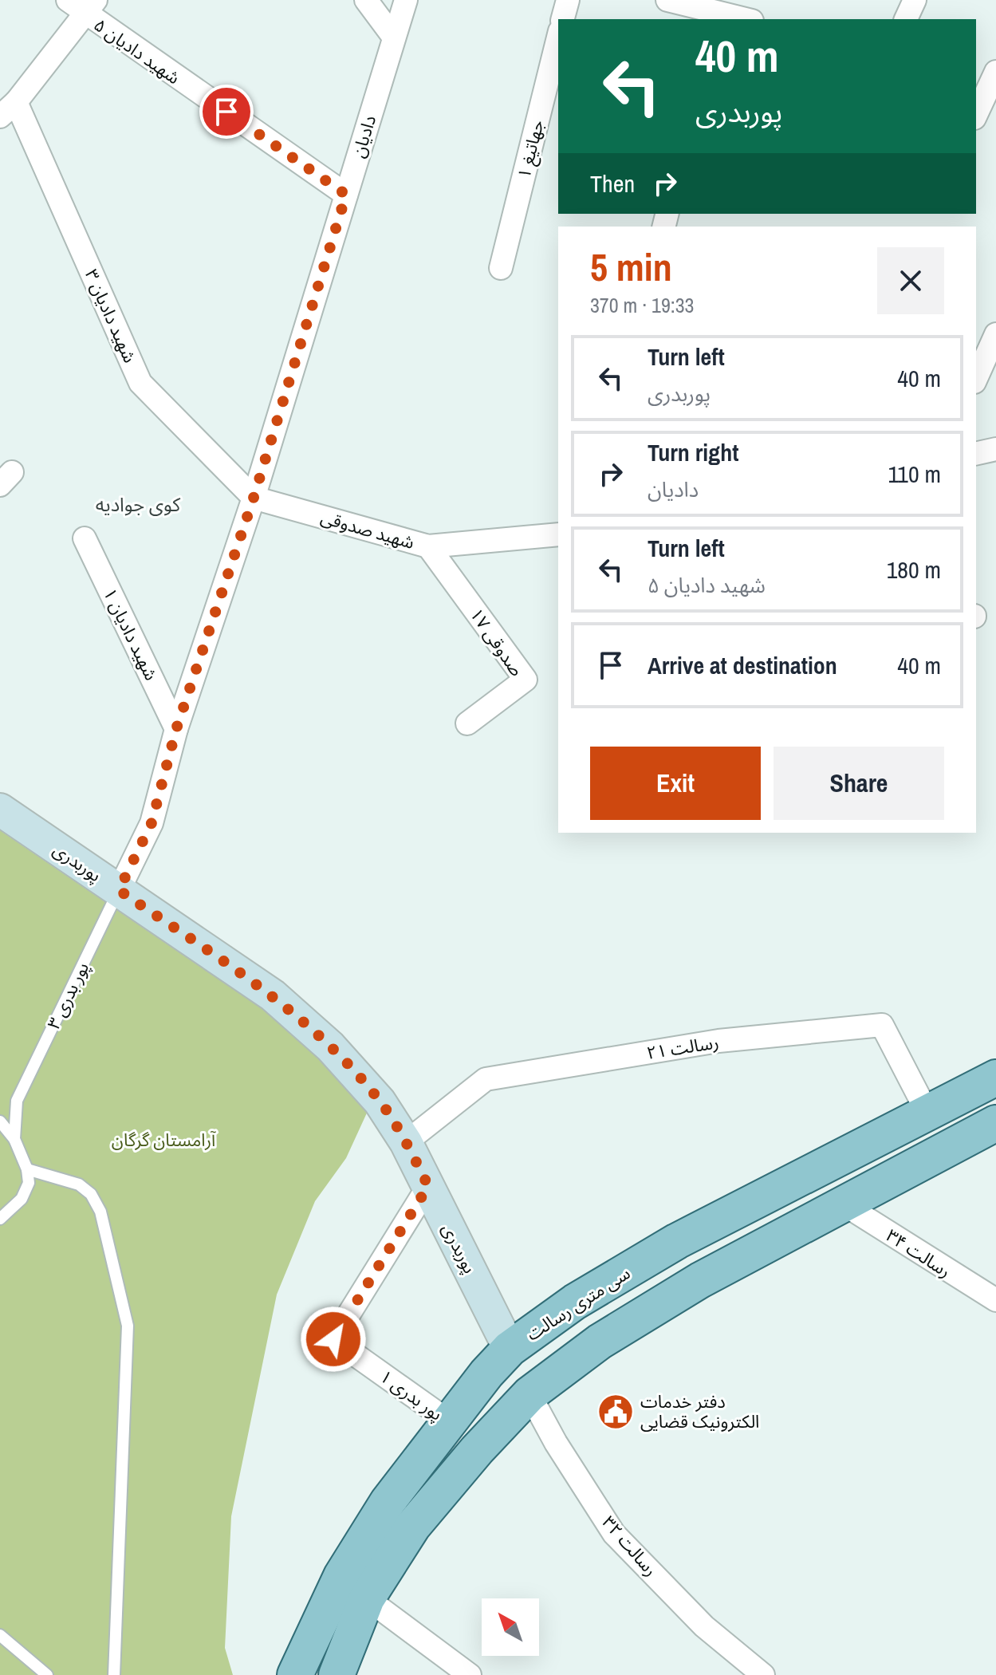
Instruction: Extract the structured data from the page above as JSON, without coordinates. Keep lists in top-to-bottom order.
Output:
{
  "streets": {
    "main road": ["پوربدری", "سی متری رسالت"],
    "street": [
      "۵ شهید دادیان",
      "دادیان",
      "جهاتیغ ۱",
      "۳ شهید دادیان",
      "شهید صدوقی",
      "۱ شهید دادیان",
      "۱۷ صدوقی",
      "۲۱ رسالت",
      "رسالت ۳۴",
      "پور بدری ۱",
      "۳۲ رسالت"
    ],
    "lane": ["پور بدری ۳"]
  },
  "crossings": [
    ["۵ شهید دادیان", "دادیان"],
    ["دادیان", "۳ شهید دادیان"],
    ["دادیان", "شهید صدوقی"],
    ["دادیان", "۱ شهید دادیان"],
    ["دادیان", "پوربدری"],
    ["دادیان", "پور بدری ۳"],
    ["۳ شهید دادیان", "شهید صدوقی"],
    ["شهید صدوقی", "۱۷ صدوقی"],
    ["پوربدری", "پور بدری ۳"],
    ["پوربدری", "۲۱ رسالت"],
    ["پوربدری", "سی متری رسالت"],
    ["پوربدری", "پور بدری ۱"],
    ["۲۱ رسالت", "سی متری رسالت"],
    ["سی متری رسالت", "پور بدری ۱"]
  ],
  "districts": ["کوی جوادیه"],
  "parks": ["آرامستان گرگان"],
  "places": {
    "public building": ["دفتر خدمات الکترونیک قضایی"]
  },
  "north": "top left",
  "page": {
    "turn": ["40 m", "پوربدری"],
    "then": "Then",
    "heading": ["5 min", "370 m · 19:33"],
    "list": [
      {
        "name": "Turn left",
        "note": "پوربدری",
        "value": "40 m"
      },
      {
        "name": "Turn right",
        "note": "دادیان",
        "value": "110 m"
      },
      {
        "name": "Turn left",
        "note": "۵ شهید دادیان",
        "value": "180 m"
      },
      {
        "name": "Arrive at destination",
        "value": "40 m"
      }
    ],
    "buttons": ["Exit", "Share"]
  }
}
